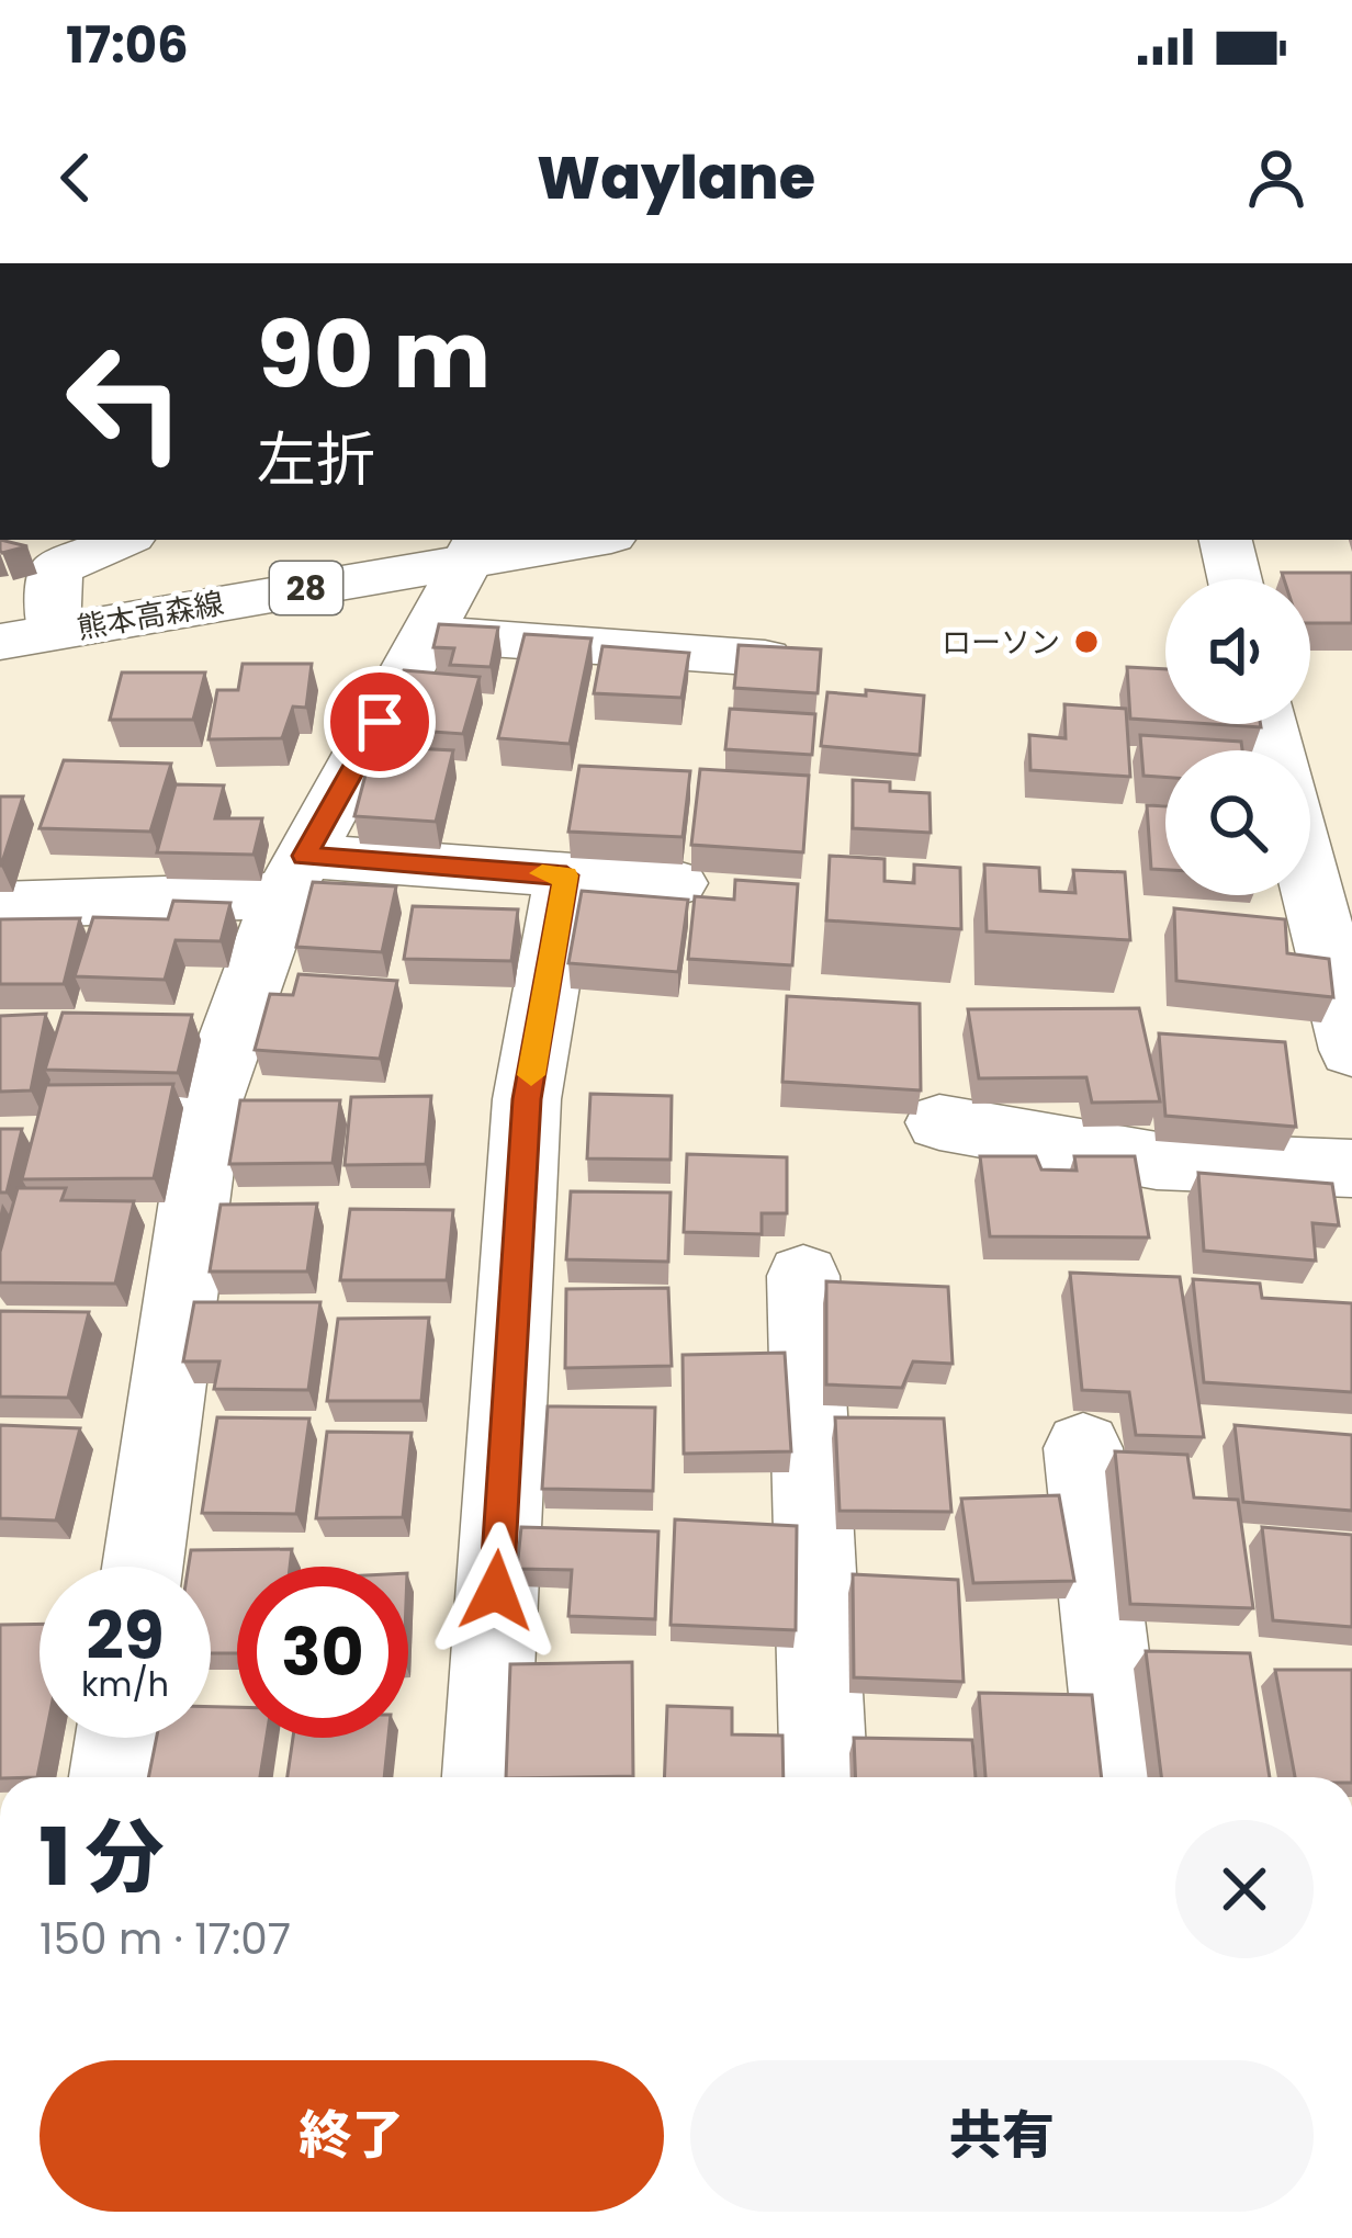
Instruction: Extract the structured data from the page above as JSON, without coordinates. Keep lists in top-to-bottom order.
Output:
{
  "streets": {
    "street": ["28", "熊本高森線"]
  },
  "places": ["ローソン"],
  "page": {
    "status": "17:06",
    "header": "Waylane",
    "turn": ["90 m", "左折"],
    "speed": "29 km/h",
    "limit": "30",
    "heading": ["1 分", "150 m · 17:07"],
    "buttons": ["終了", "共有"]
  }
}
